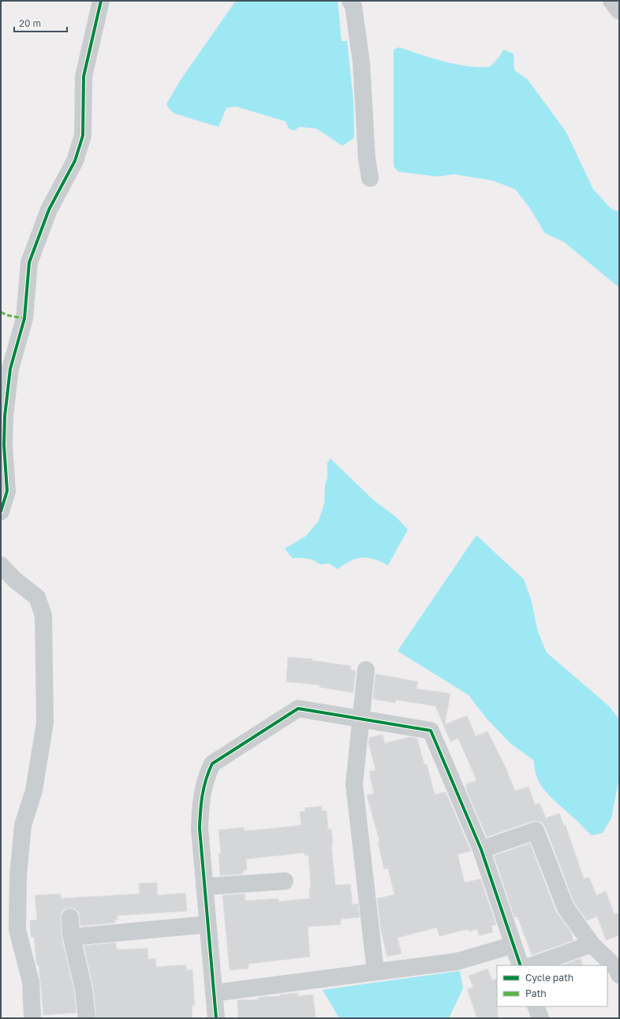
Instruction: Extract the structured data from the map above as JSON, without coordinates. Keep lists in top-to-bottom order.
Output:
{
  "legend": ["Cycle path", "Path"],
  "scale_bar": "20 m"
}
